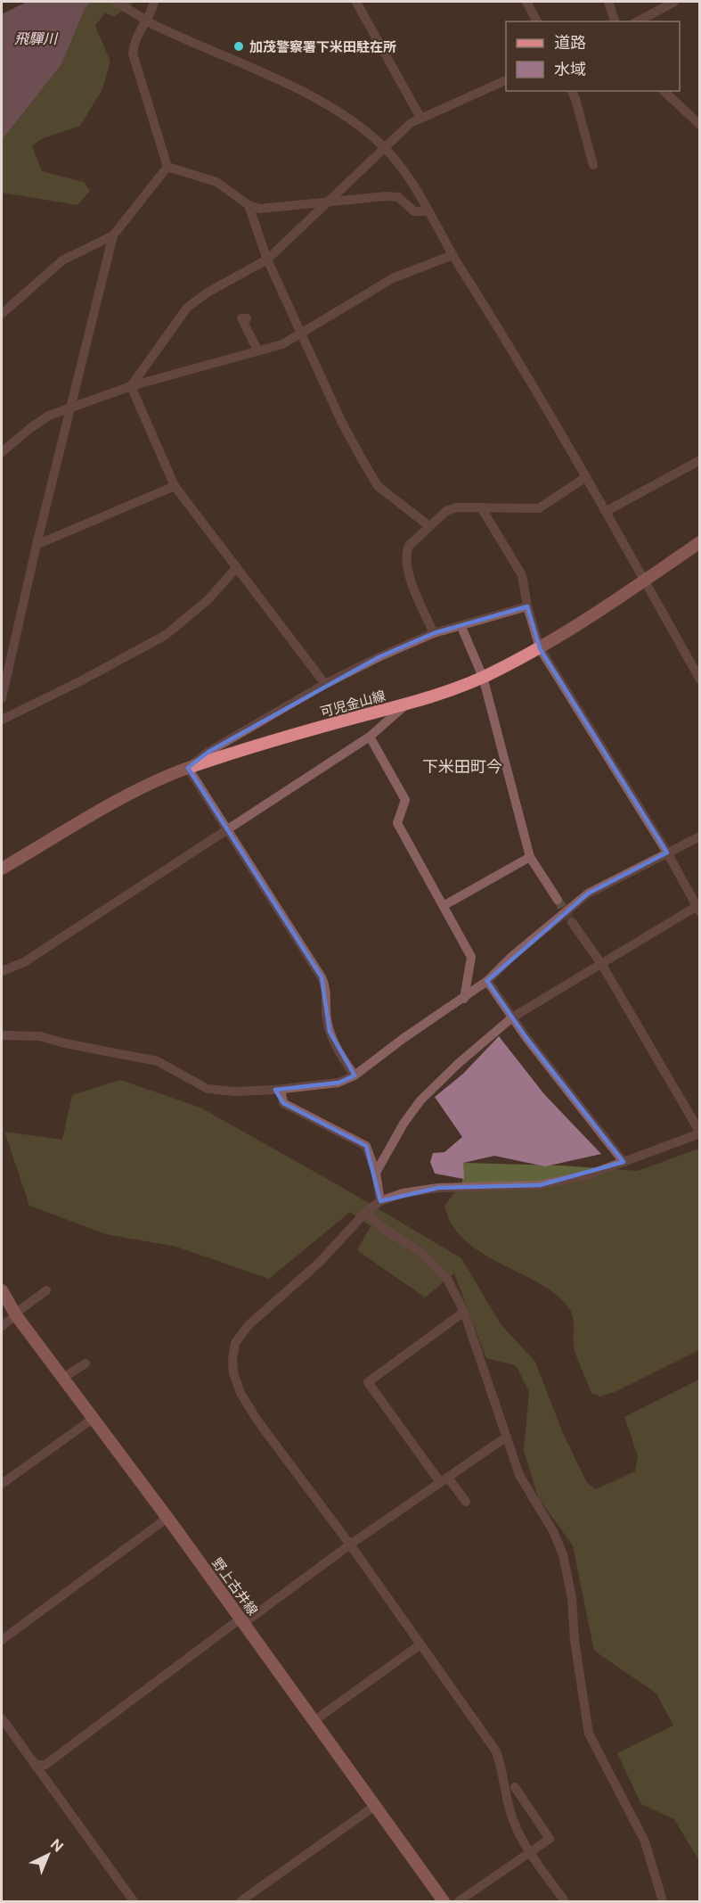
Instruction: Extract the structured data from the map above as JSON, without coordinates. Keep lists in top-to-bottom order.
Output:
{
  "streets": {
    "main road": ["可児金山線", "野上古井線"]
  },
  "districts": ["下米田町今"],
  "water": ["飛驒川"],
  "places": ["加茂警察署下米田駐在所"],
  "legend": ["道路", "水域"],
  "north": "top right"
}
